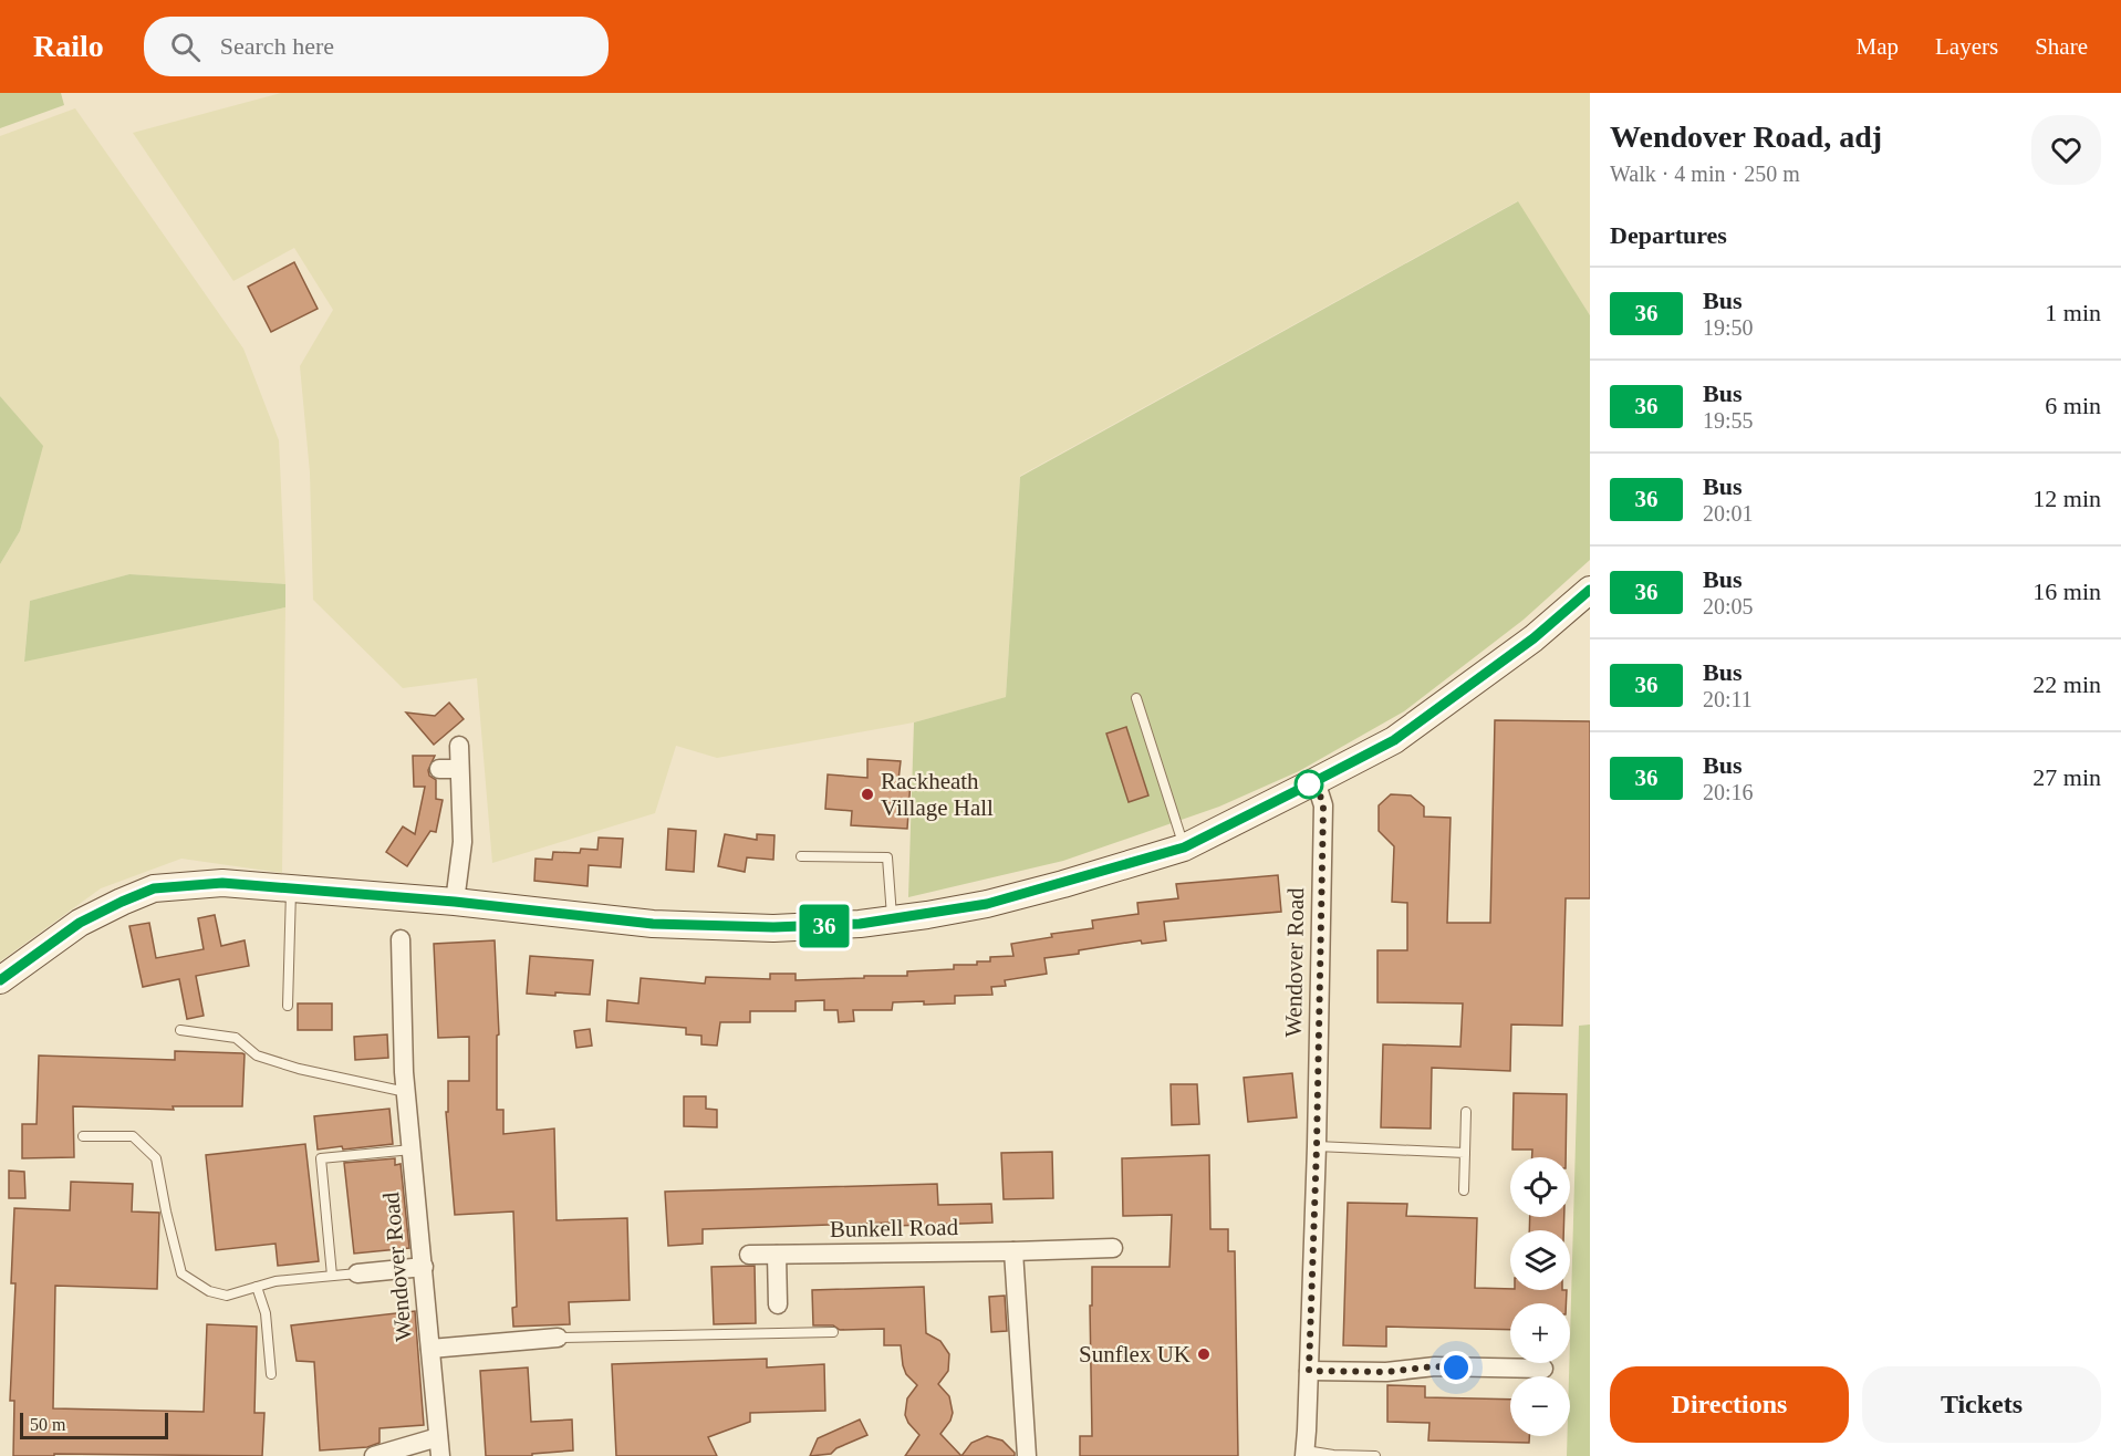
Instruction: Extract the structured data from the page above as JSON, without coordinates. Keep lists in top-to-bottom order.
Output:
{
  "streets": {
    "street": ["Wendover Road", "Bunkell Road"]
  },
  "places": ["Rackheath Village Hall", "Sunflex UK"],
  "lines": ["bus line 36"],
  "scale_bar": "50 m",
  "page": {
    "header": "Railo",
    "search": "Search here",
    "nav": ["Map", "Layers", "Share"],
    "on_map": "36",
    "heading": [
      ["Wendover Road, adj", "Walk · 4 min · 250 m"],
      "Departures"
    ],
    "list": [
      {
        "mark": "36",
        "name": "Bus",
        "note": "19:50",
        "value": "1 min"
      },
      {
        "mark": "36",
        "name": "Bus",
        "note": "19:55",
        "value": "6 min"
      },
      {
        "mark": "36",
        "name": "Bus",
        "note": "20:01",
        "value": "12 min"
      },
      {
        "mark": "36",
        "name": "Bus",
        "note": "20:05",
        "value": "16 min"
      },
      {
        "mark": "36",
        "name": "Bus",
        "note": "20:11",
        "value": "22 min"
      },
      {
        "mark": "36",
        "name": "Bus",
        "note": "20:16",
        "value": "27 min"
      }
    ],
    "map_buttons": ["+", "−"],
    "buttons": ["Directions", "Tickets"],
    "scale": "50 m"
  }
}
